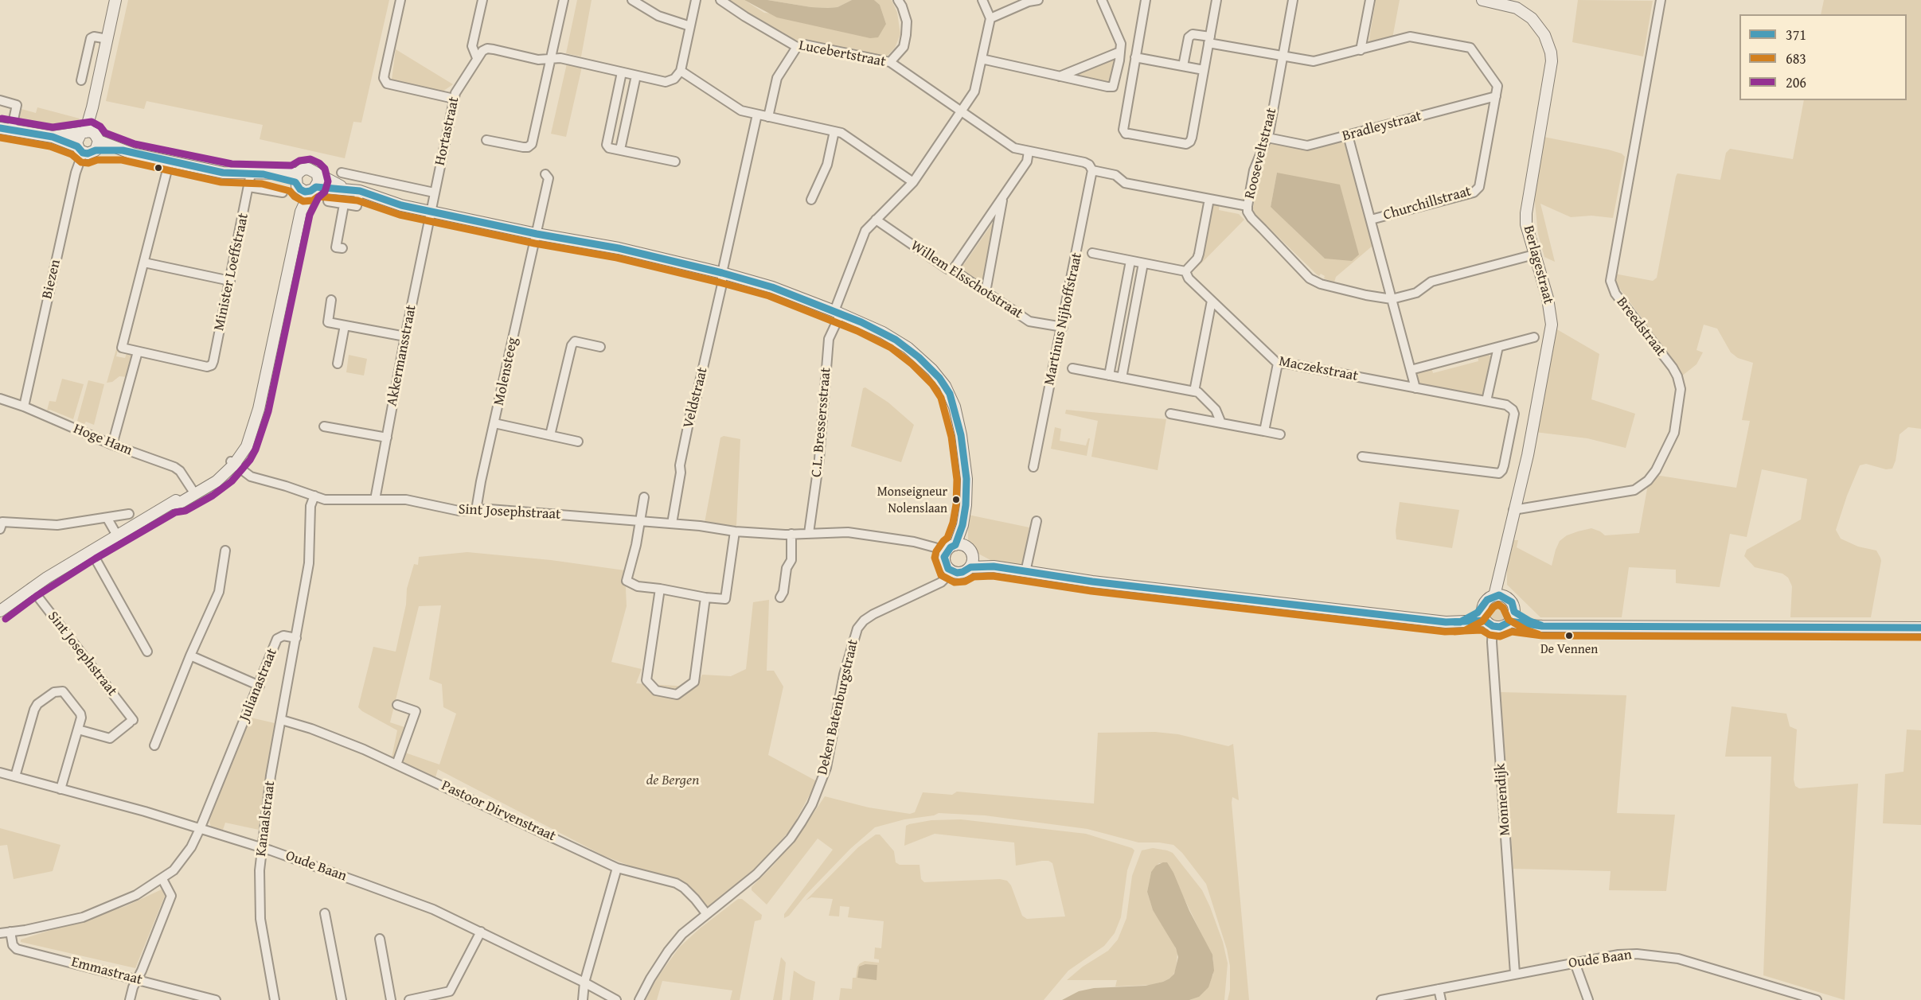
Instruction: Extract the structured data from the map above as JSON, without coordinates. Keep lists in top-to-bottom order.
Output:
{
  "streets": {
    "street": [
      "Lucebertstraat",
      "Bradleystraat",
      "Hortastraat",
      "Rooseveltstraat",
      "Churchillstraat",
      "Berlagestraat",
      "Minister Loeffstraat",
      "Biezen",
      "Willem Elsschotstraat",
      "Martinus Nijhoffstraat",
      "Breedstraat",
      "Akkermansstraat",
      "Maczekstraat",
      "Molensteeg",
      "Veldstraat",
      "C.L. Bressersstraat",
      "Hoge Ham",
      "Sint Josephstraat",
      "Julianastraat",
      "Deken Batenburgstraat",
      "Monnendijk",
      "Pastoor Dirvenstraat",
      "Kanaalstraat",
      "Oude Baan",
      "Emmastraat"
    ]
  },
  "crossings": [
    ["Lucebertstraat", "Rooseveltstraat"],
    ["Lucebertstraat", "Martinus Nijhoffstraat"],
    ["Lucebertstraat", "C.L. Bressersstraat"],
    ["Bradleystraat", "Rooseveltstraat"],
    ["Bradleystraat", "Churchillstraat"],
    ["Hortastraat", "Akkermansstraat"],
    ["Rooseveltstraat", "Churchillstraat"],
    ["Rooseveltstraat", "Berlagestraat"],
    ["Berlagestraat", "Breedstraat"],
    ["Berlagestraat", "Monnendijk"],
    ["Biezen", "Hoge Ham"],
    ["Willem Elsschotstraat", "Martinus Nijhoffstraat"],
    ["Willem Elsschotstraat", "C.L. Bressersstraat"],
    ["Akkermansstraat", "Sint Josephstraat"],
    ["Molensteeg", "Sint Josephstraat"],
    ["Veldstraat", "Sint Josephstraat"],
    ["C.L. Bressersstraat", "Sint Josephstraat"],
    ["Sint Josephstraat", "Julianastraat"],
    ["Sint Josephstraat", "Deken Batenburgstraat"],
    ["Julianastraat", "Kanaalstraat"],
    ["Julianastraat", "Oude Baan"],
    ["Deken Batenburgstraat", "Pastoor Dirvenstraat"],
    ["Monnendijk", "Oude Baan"],
    ["Pastoor Dirvenstraat", "Kanaalstraat"],
    ["Kanaalstraat", "Oude Baan"]
  ],
  "parks": ["de Bergen"],
  "places": ["Monseigneur Nolenslaan", "De Vennen"],
  "lines": ["transit line 206", "transit line 371", "transit line 683"],
  "legend": ["371", "683", "206"]
}
